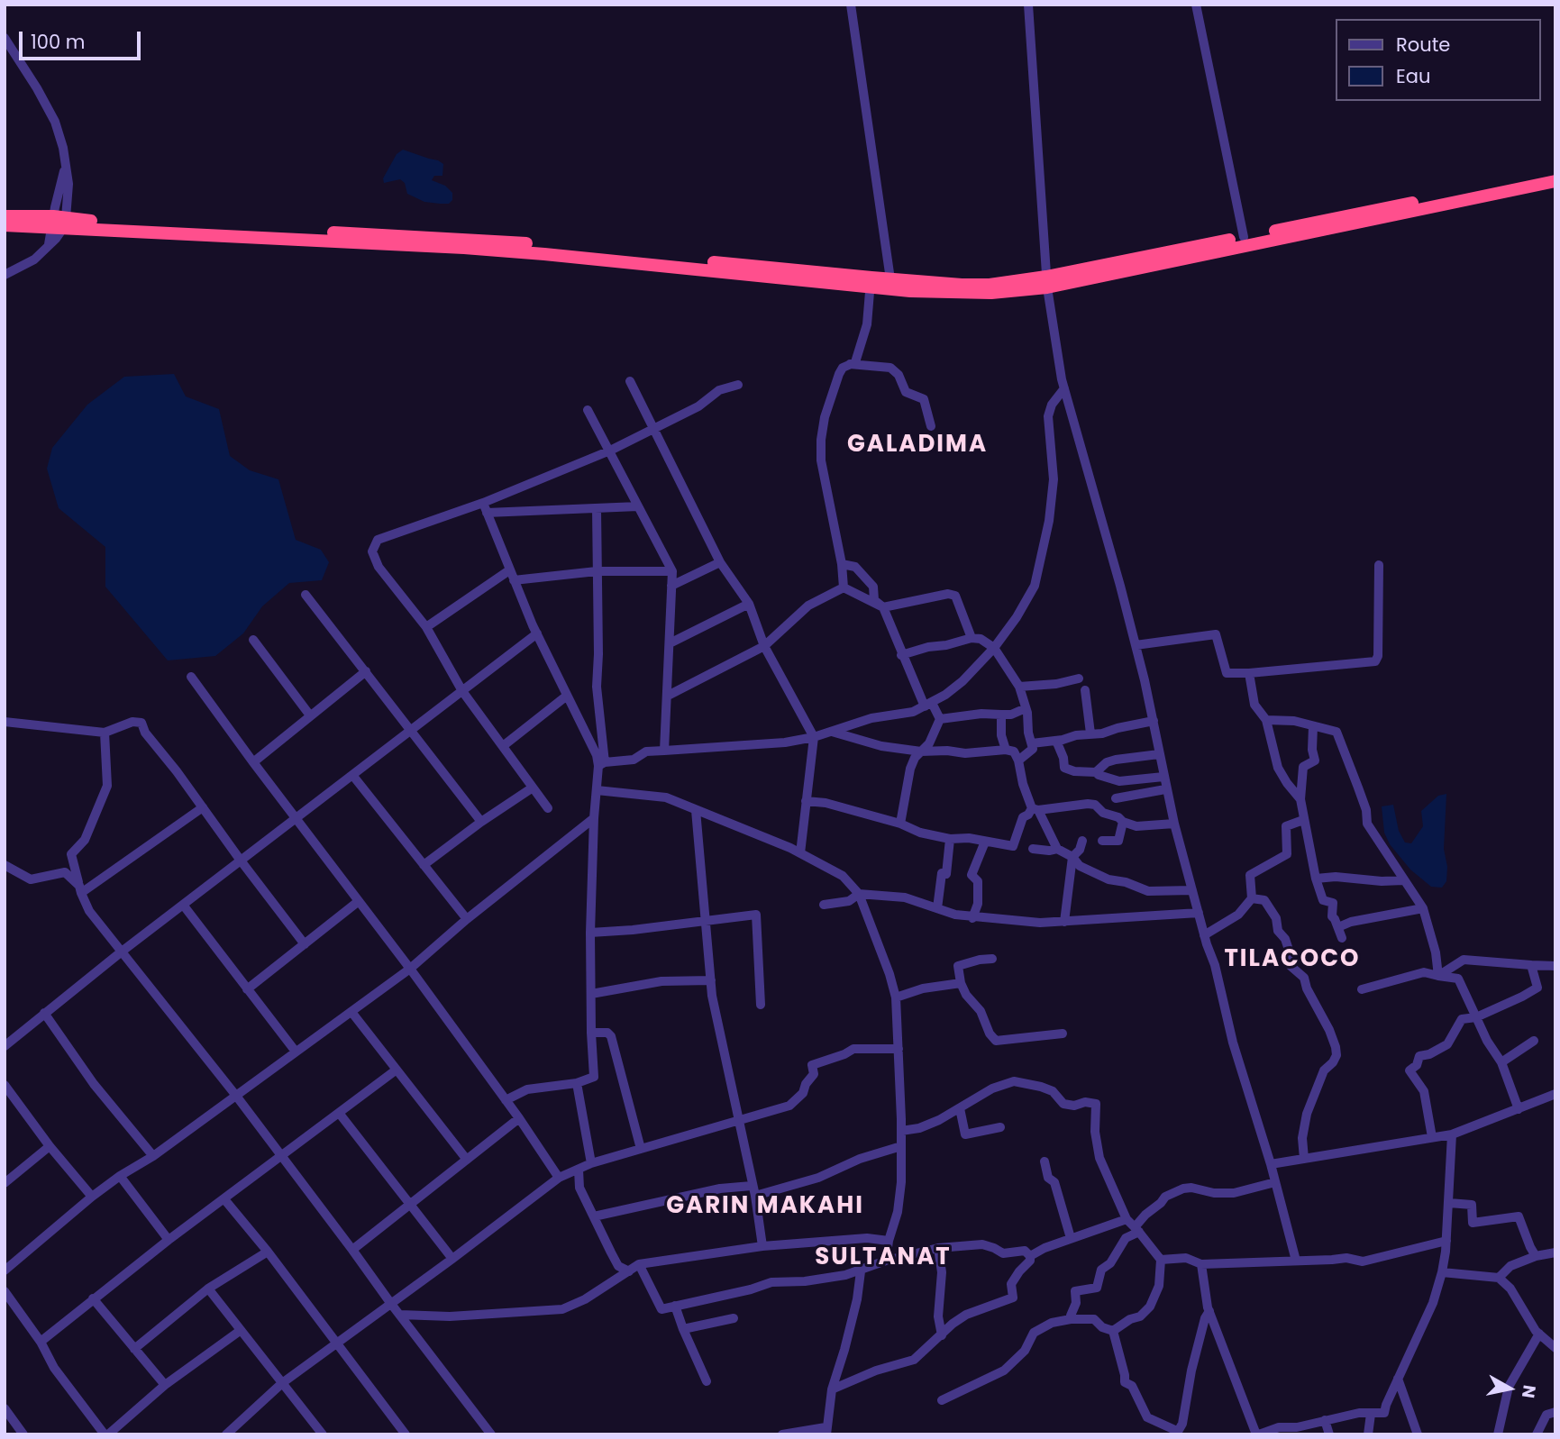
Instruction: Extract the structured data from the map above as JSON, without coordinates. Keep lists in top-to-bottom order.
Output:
{
  "districts": [
    "GALADIMA",
    "TILACOCO",
    "GARIN MAKAHI",
    "SULTANAT"
  ],
  "legend": ["Route", "Eau"],
  "scale_bar": "100 m",
  "north": "right"
}
